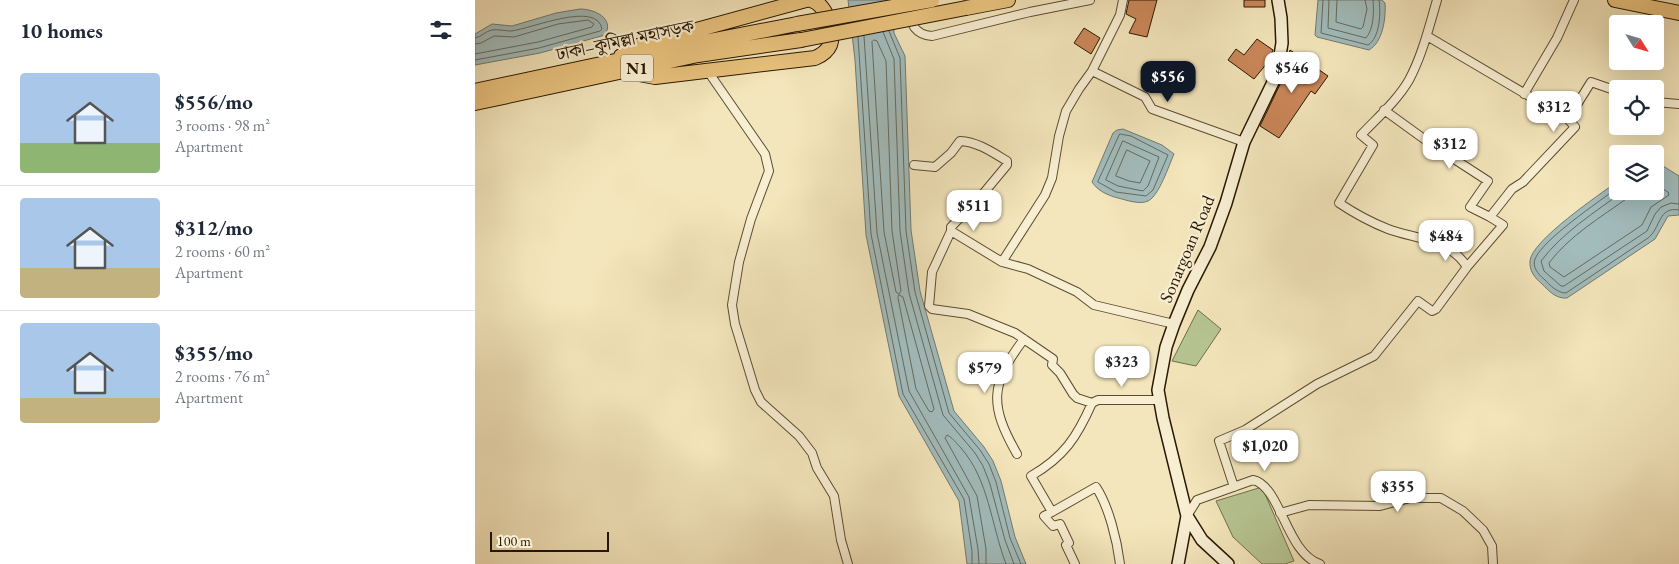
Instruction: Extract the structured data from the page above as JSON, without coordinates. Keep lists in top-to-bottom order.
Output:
{
  "streets": {
    "highway": ["ঢাকা–কুমিল্লা মহাসড়ক", "N1"],
    "main road": ["Sonargoan Road"]
  },
  "scale_bar": "100 m",
  "north": "bottom right",
  "page": {
    "heading": "10 homes",
    "price": [
      "$546",
      "$556",
      "$312",
      "$312",
      "$511",
      "$484",
      "$323",
      "$579",
      "$1,020",
      "$355"
    ],
    "list": [
      {
        "name": "$556/mo",
        "note": "3 rooms · 98 m² · Apartment"
      },
      {
        "name": "$312/mo",
        "note": "2 rooms · 60 m² · Apartment"
      },
      {
        "name": "$355/mo",
        "note": "2 rooms · 76 m² · Apartment"
      }
    ],
    "scale": "100 m"
  }
}
